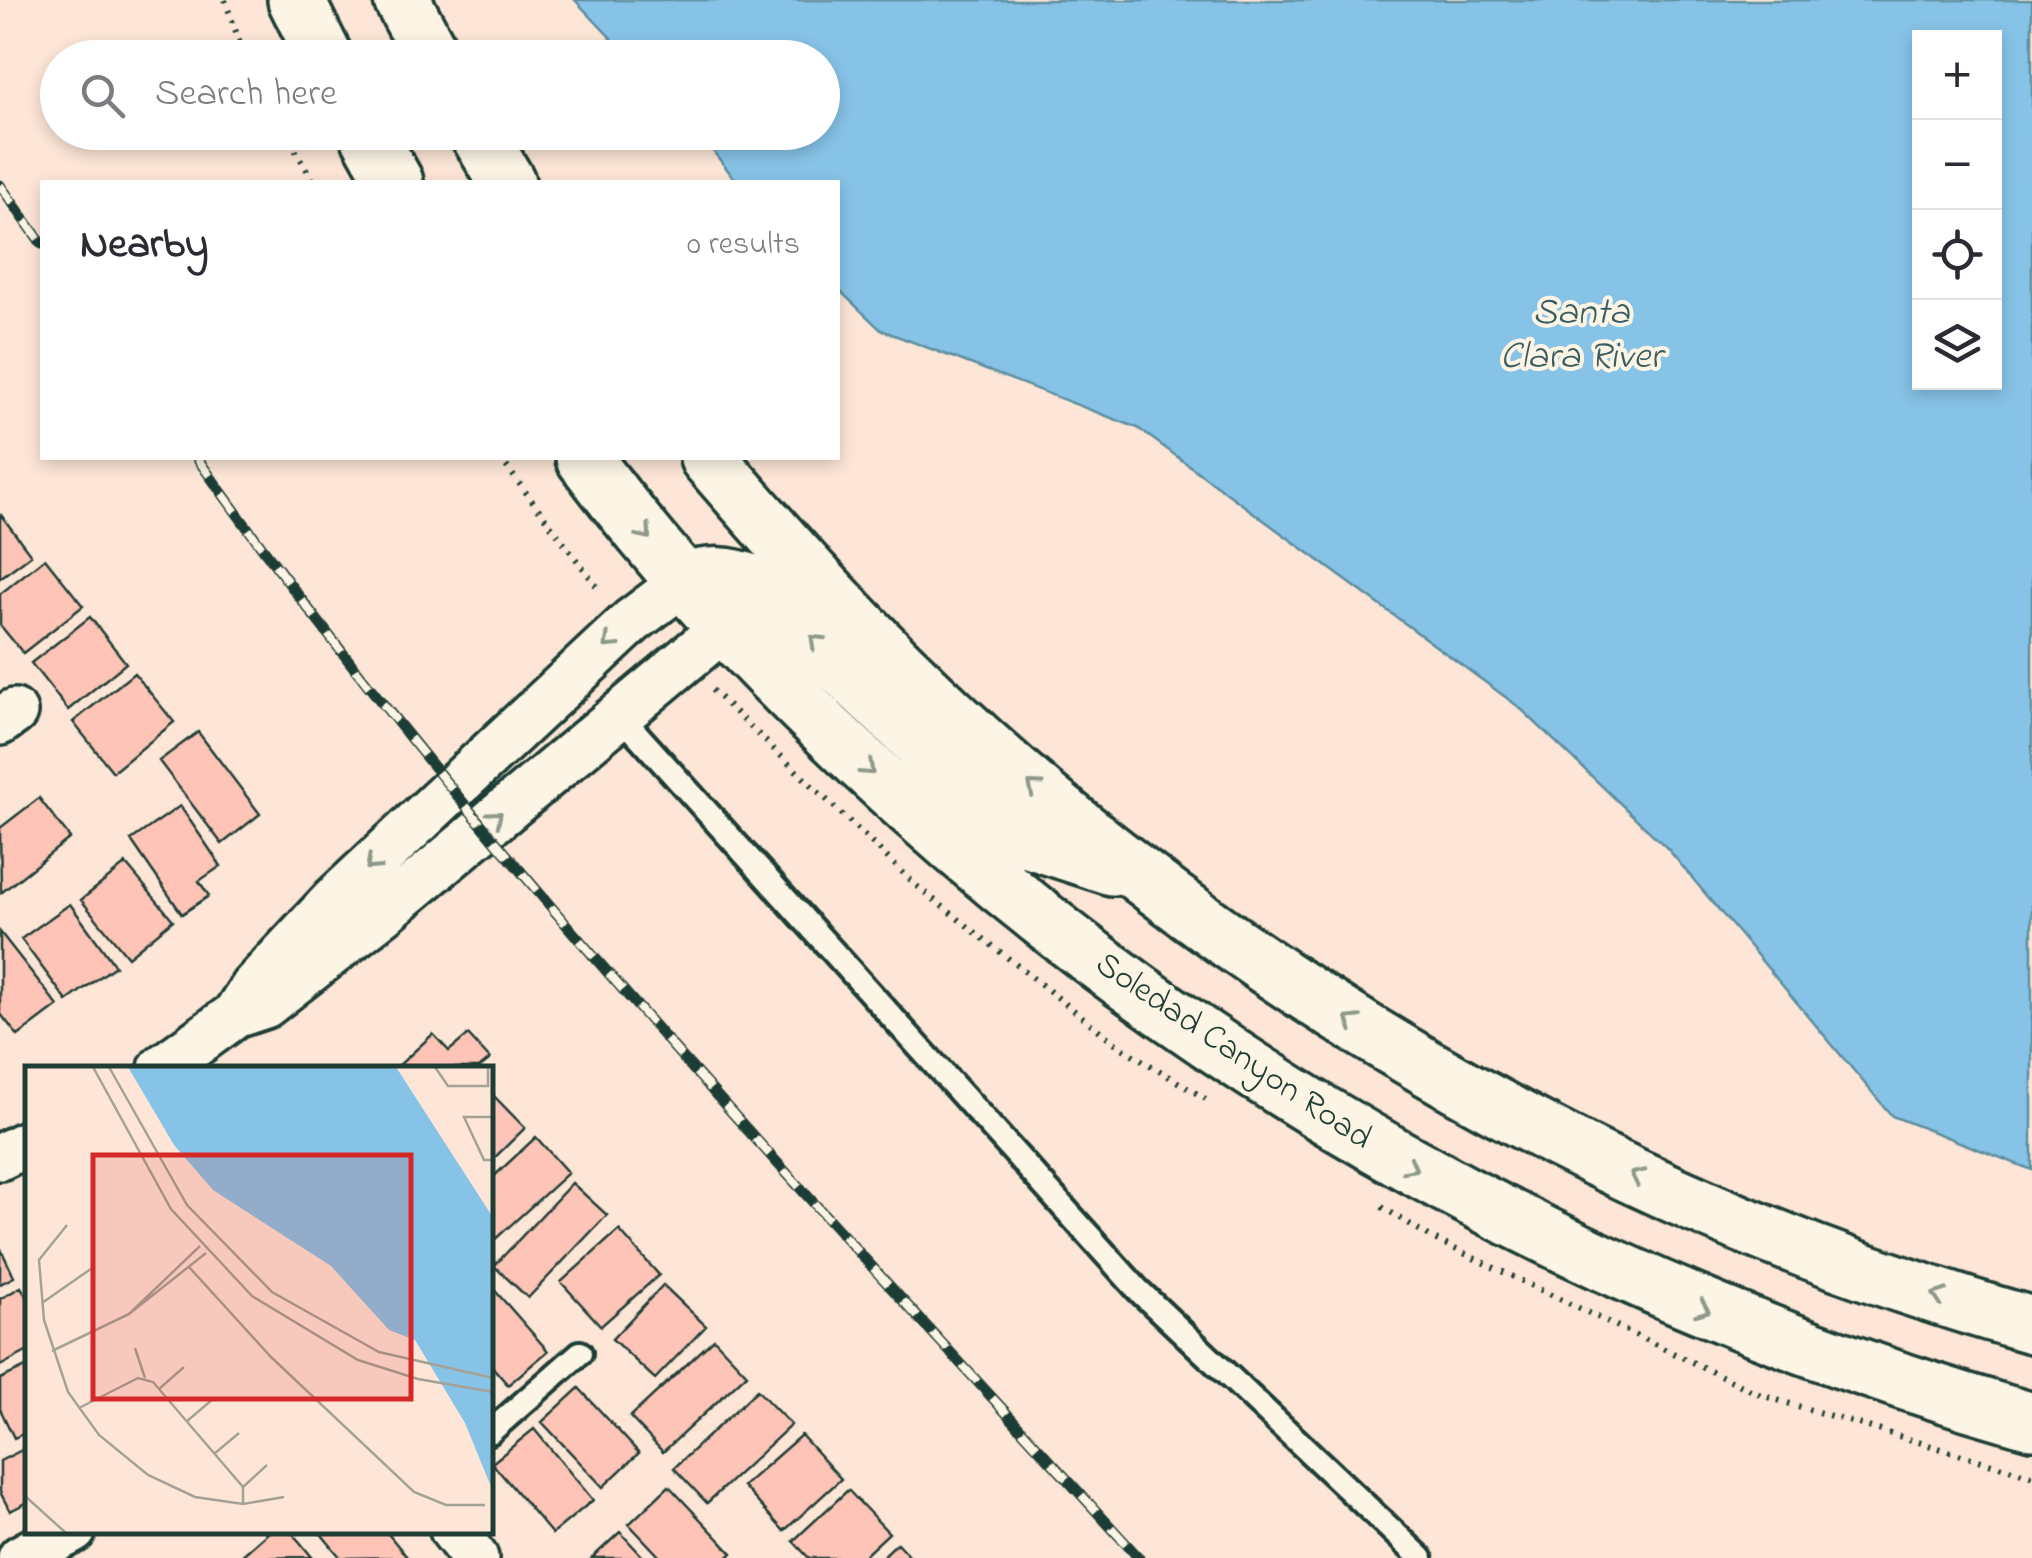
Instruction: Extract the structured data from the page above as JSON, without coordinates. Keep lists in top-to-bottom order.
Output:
{
  "streets": {
    "main road": ["Soledad Canyon Road"]
  },
  "water": ["Santa Clara River"],
  "page": {
    "map_buttons": ["+", "−"],
    "search": "Search here",
    "heading": ["Nearby", "0 results"]
  }
}
